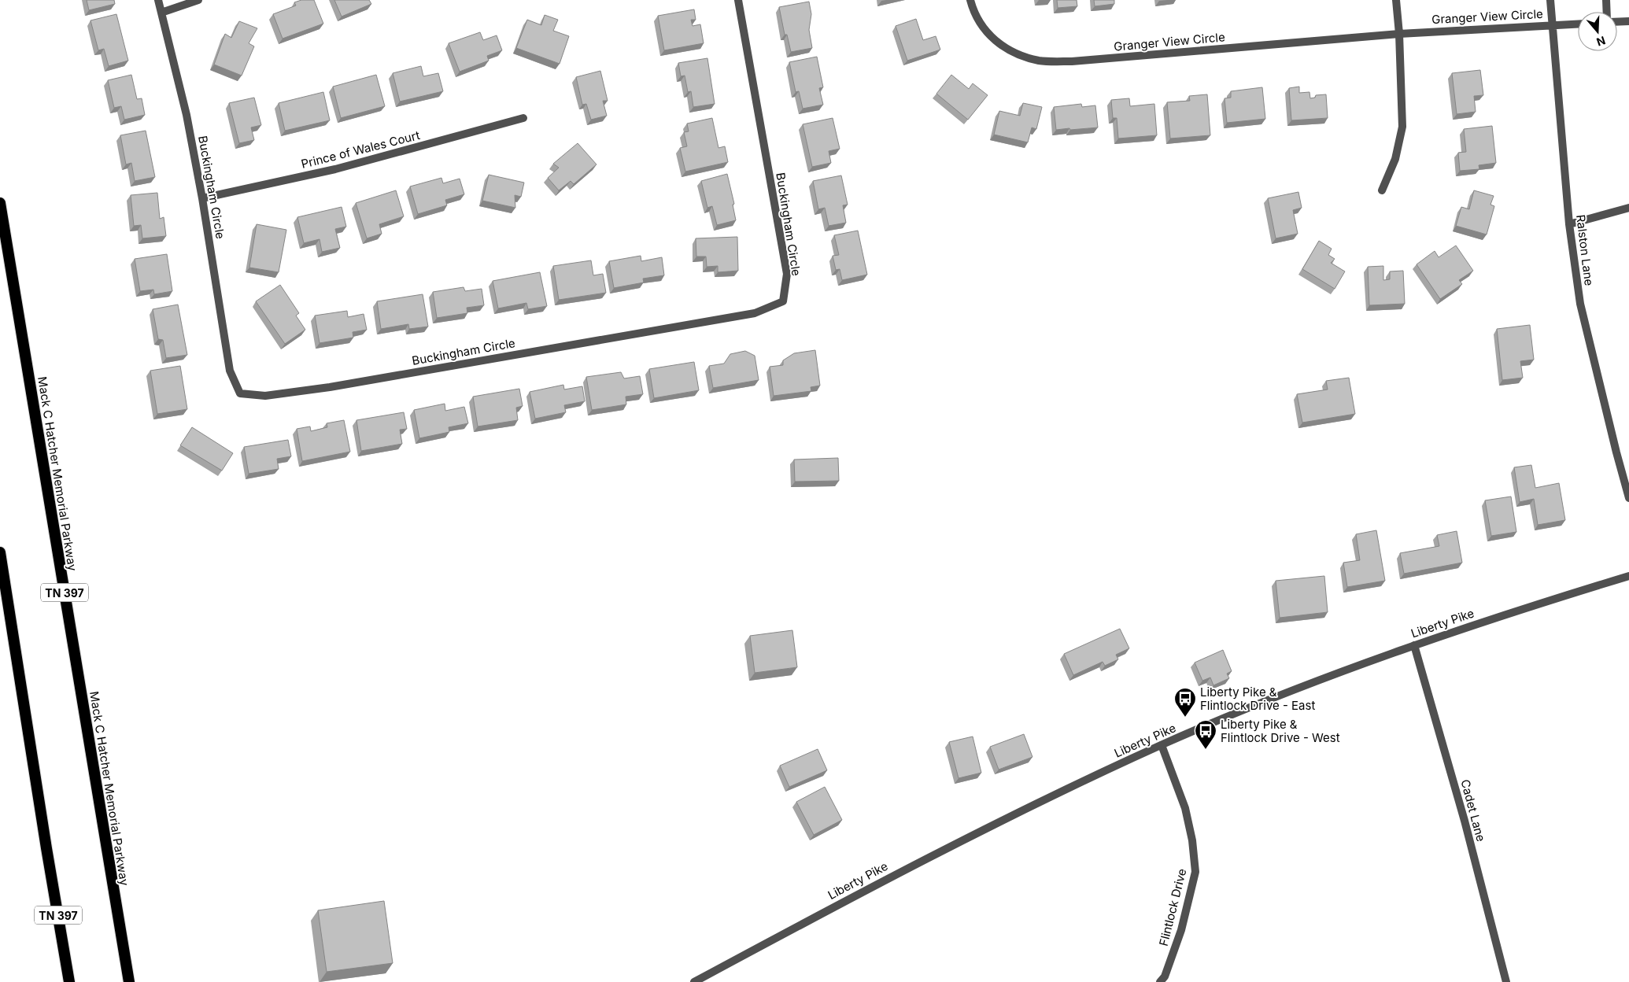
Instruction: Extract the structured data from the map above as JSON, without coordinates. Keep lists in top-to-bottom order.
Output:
{
  "streets": {
    "highway": ["Mack C Hatcher Memorial Parkway", "TN 397"],
    "street": [
      "Granger View Circle",
      "Prince of Wales Court",
      "Buckingham Circle",
      "Ralston Lane",
      "Liberty Pike",
      "Cadet Lane",
      "Flintlock Drive"
    ]
  },
  "crossings": [
    ["Granger View Circle", "Ralston Lane"],
    ["Prince of Wales Court", "Buckingham Circle"],
    ["Liberty Pike", "Cadet Lane"],
    ["Liberty Pike", "Flintlock Drive"]
  ],
  "places": {
    "bus stop": ["Liberty Pike & Flintlock Drive - East", "Liberty Pike & Flintlock Drive - West"]
  },
  "north": "bottom"
}
